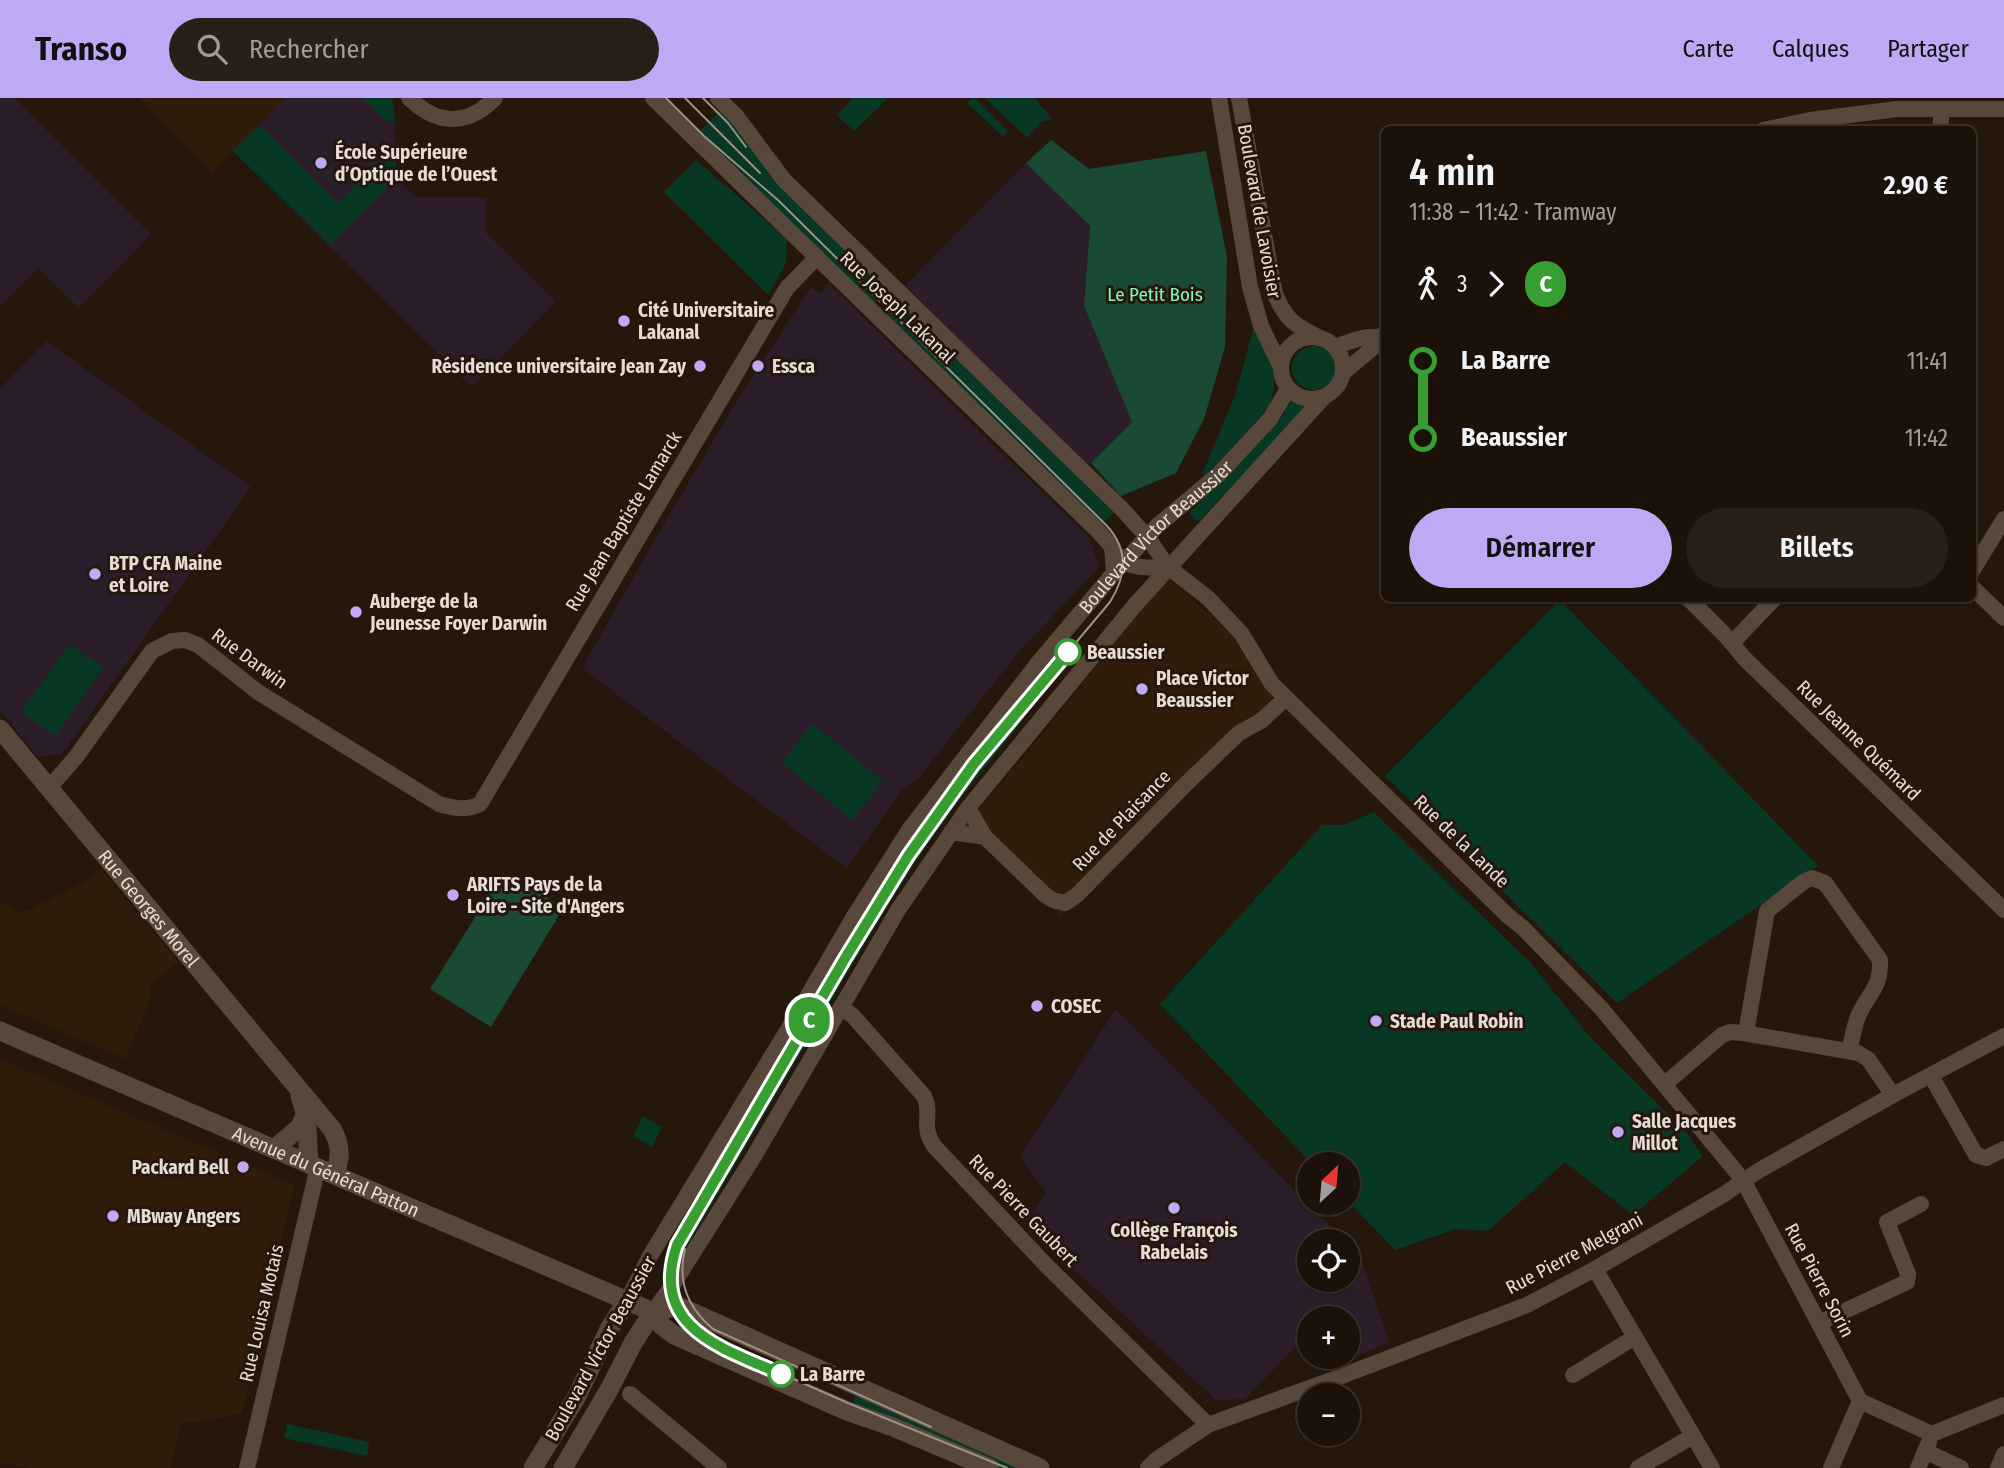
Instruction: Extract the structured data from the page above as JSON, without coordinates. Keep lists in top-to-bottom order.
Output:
{
  "streets": {
    "street": [
      "Boulevard de Lavoisier",
      "Rue Joseph Lakanal",
      "Rue Jean Baptiste Lamarck",
      "Boulevard Victor Beaussier",
      "Rue Darwin",
      "Rue Jeanne Quémard",
      "Rue de Plaisance",
      "Rue de la Lande",
      "Rue Georges Morel",
      "Avenue du Général Patton",
      "Rue Pierre Gaubert",
      "Rue Pierre Melgrani",
      "Rue Pierre Sorin",
      "Rue Louisa Motais"
    ]
  },
  "crossings": [
    ["Boulevard de Lavoisier", "Boulevard Victor Beaussier"],
    ["Rue Joseph Lakanal", "Rue Jean Baptiste Lamarck"],
    ["Rue Joseph Lakanal", "Boulevard Victor Beaussier"],
    ["Rue Joseph Lakanal", "Rue de la Lande"],
    ["Rue Jean Baptiste Lamarck", "Rue Darwin"],
    ["Boulevard Victor Beaussier", "Rue de Plaisance"],
    ["Boulevard Victor Beaussier", "Rue de la Lande"],
    ["Boulevard Victor Beaussier", "Avenue du Général Patton"],
    ["Boulevard Victor Beaussier", "Rue Pierre Gaubert"],
    ["Rue Darwin", "Rue Georges Morel"],
    ["Rue de Plaisance", "Rue de la Lande"],
    ["Rue de la Lande", "Rue Pierre Melgrani"],
    ["Rue de la Lande", "Rue Pierre Sorin"],
    ["Rue Georges Morel", "Avenue du Général Patton"],
    ["Rue Georges Morel", "Rue Louisa Motais"],
    ["Avenue du Général Patton", "Rue Louisa Motais"],
    ["Rue Pierre Gaubert", "Rue Pierre Melgrani"],
    ["Rue Pierre Melgrani", "Rue Pierre Sorin"]
  ],
  "parks": ["Le Petit Bois"],
  "places": [
    "École Supérieure d’Optique de l’Ouest",
    "Cité Universitaire Lakanal",
    "Résidence universitaire Jean Zay",
    "Essca",
    "BTP CFA Maine et Loire",
    "Auberge de la Jeunesse Foyer Darwin",
    "Beaussier",
    "Place Victor Beaussier",
    "ARIFTS Pays de la Loire - Site d'Angers",
    "COSEC",
    "Stade Paul Robin",
    "Salle Jacques Millot",
    "Packard Bell",
    "Collège François Rabelais",
    "MBway Angers",
    "La Barre"
  ],
  "lines": ["tram line C"],
  "north": "top right",
  "page": {
    "header": "Transo",
    "search": "Rechercher",
    "nav": ["Carte", "Calques", "Partager"],
    "on_map": "C",
    "heading": ["4 min", "11:38 – 11:42 · Tramway", "2.90 €"],
    "legs": ["3", "C"],
    "list": [
      {
        "name": "La Barre",
        "value": "11:41"
      },
      {
        "name": "Beaussier",
        "value": "11:42"
      }
    ],
    "buttons": ["Démarrer", "Billets"],
    "map_buttons": ["+", "−"]
  }
}
